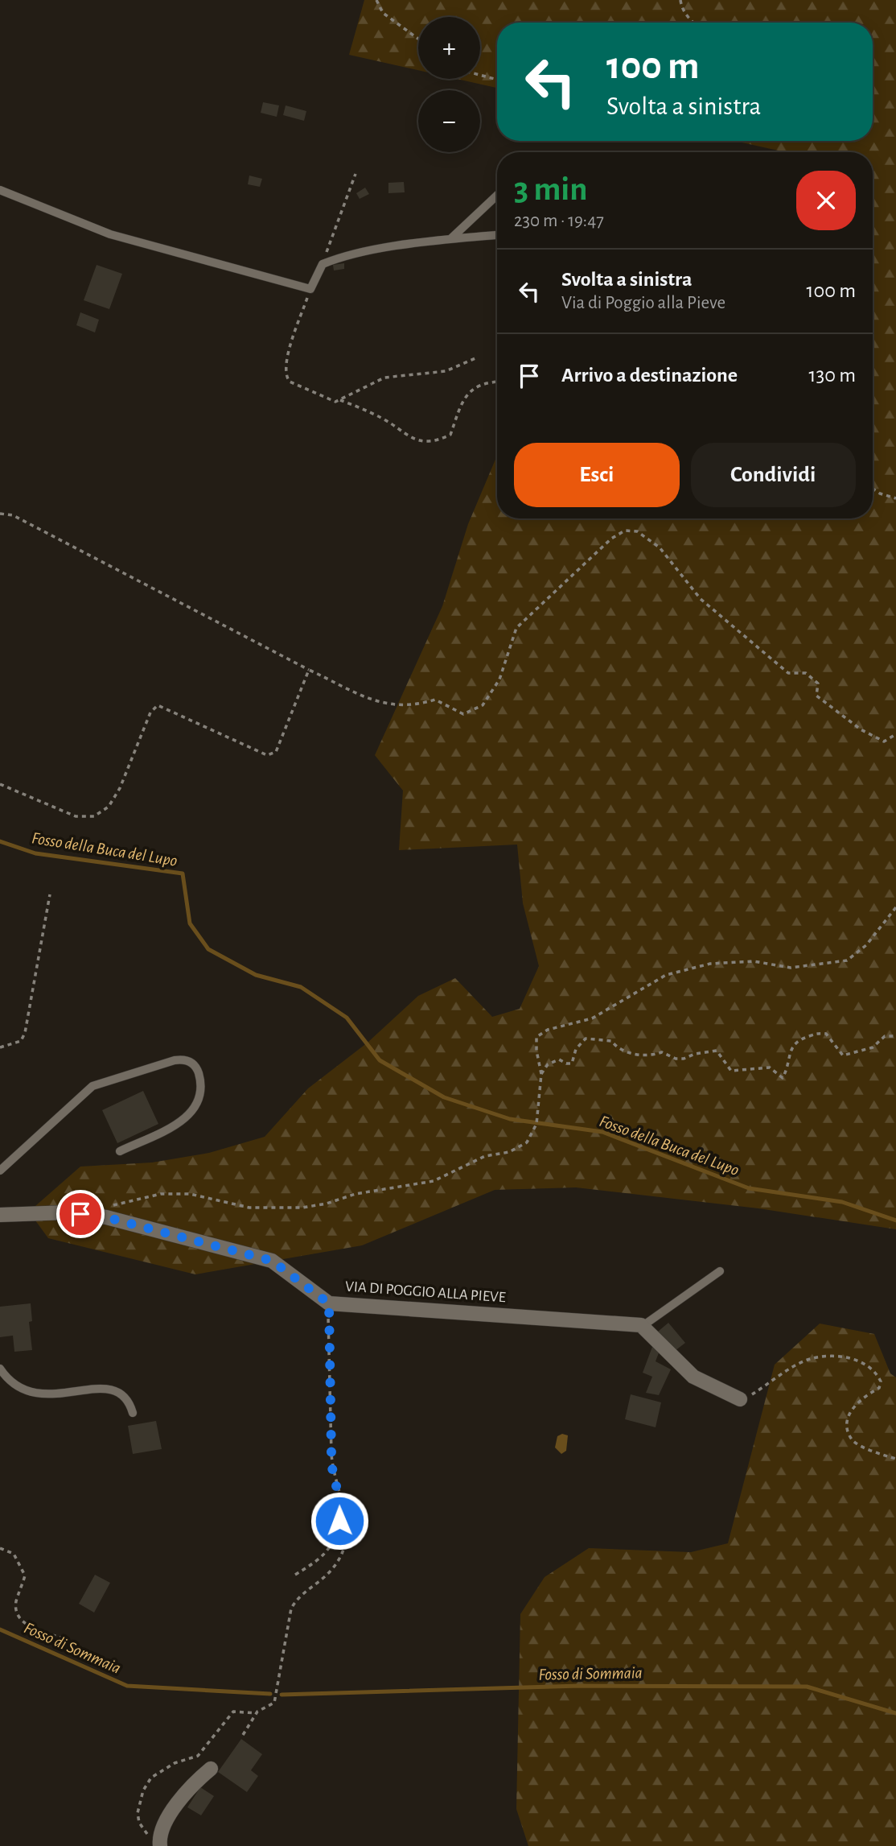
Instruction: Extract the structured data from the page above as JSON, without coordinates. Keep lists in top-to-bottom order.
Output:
{
  "streets": {
    "street": ["VIA DI POGGIO ALLA PIEVE"]
  },
  "water": ["Fosso della Buca del Lupo", "Fosso di Sommaia"],
  "page": {
    "map_buttons": ["+", "−"],
    "turn": ["100 m", "Svolta a sinistra"],
    "heading": ["3 min", "230 m · 19:47"],
    "list": [
      {
        "name": "Svolta a sinistra",
        "note": "Via di Poggio alla Pieve",
        "value": "100 m"
      },
      {
        "name": "Arrivo a destinazione",
        "value": "130 m"
      }
    ],
    "buttons": ["Esci", "Condividi"]
  }
}
